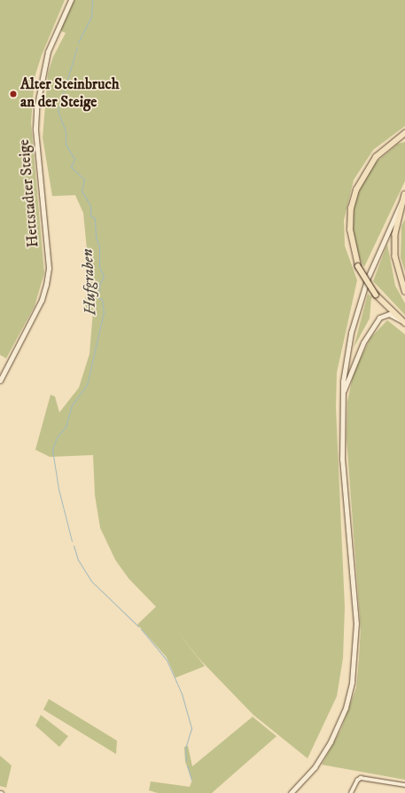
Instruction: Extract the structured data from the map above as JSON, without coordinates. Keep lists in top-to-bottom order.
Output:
{
  "streets": {
    "main road": ["Hettstadter Steige"]
  },
  "water": ["Hufgraben"],
  "places": ["Alter Steinbruch an der Steige"]
}
